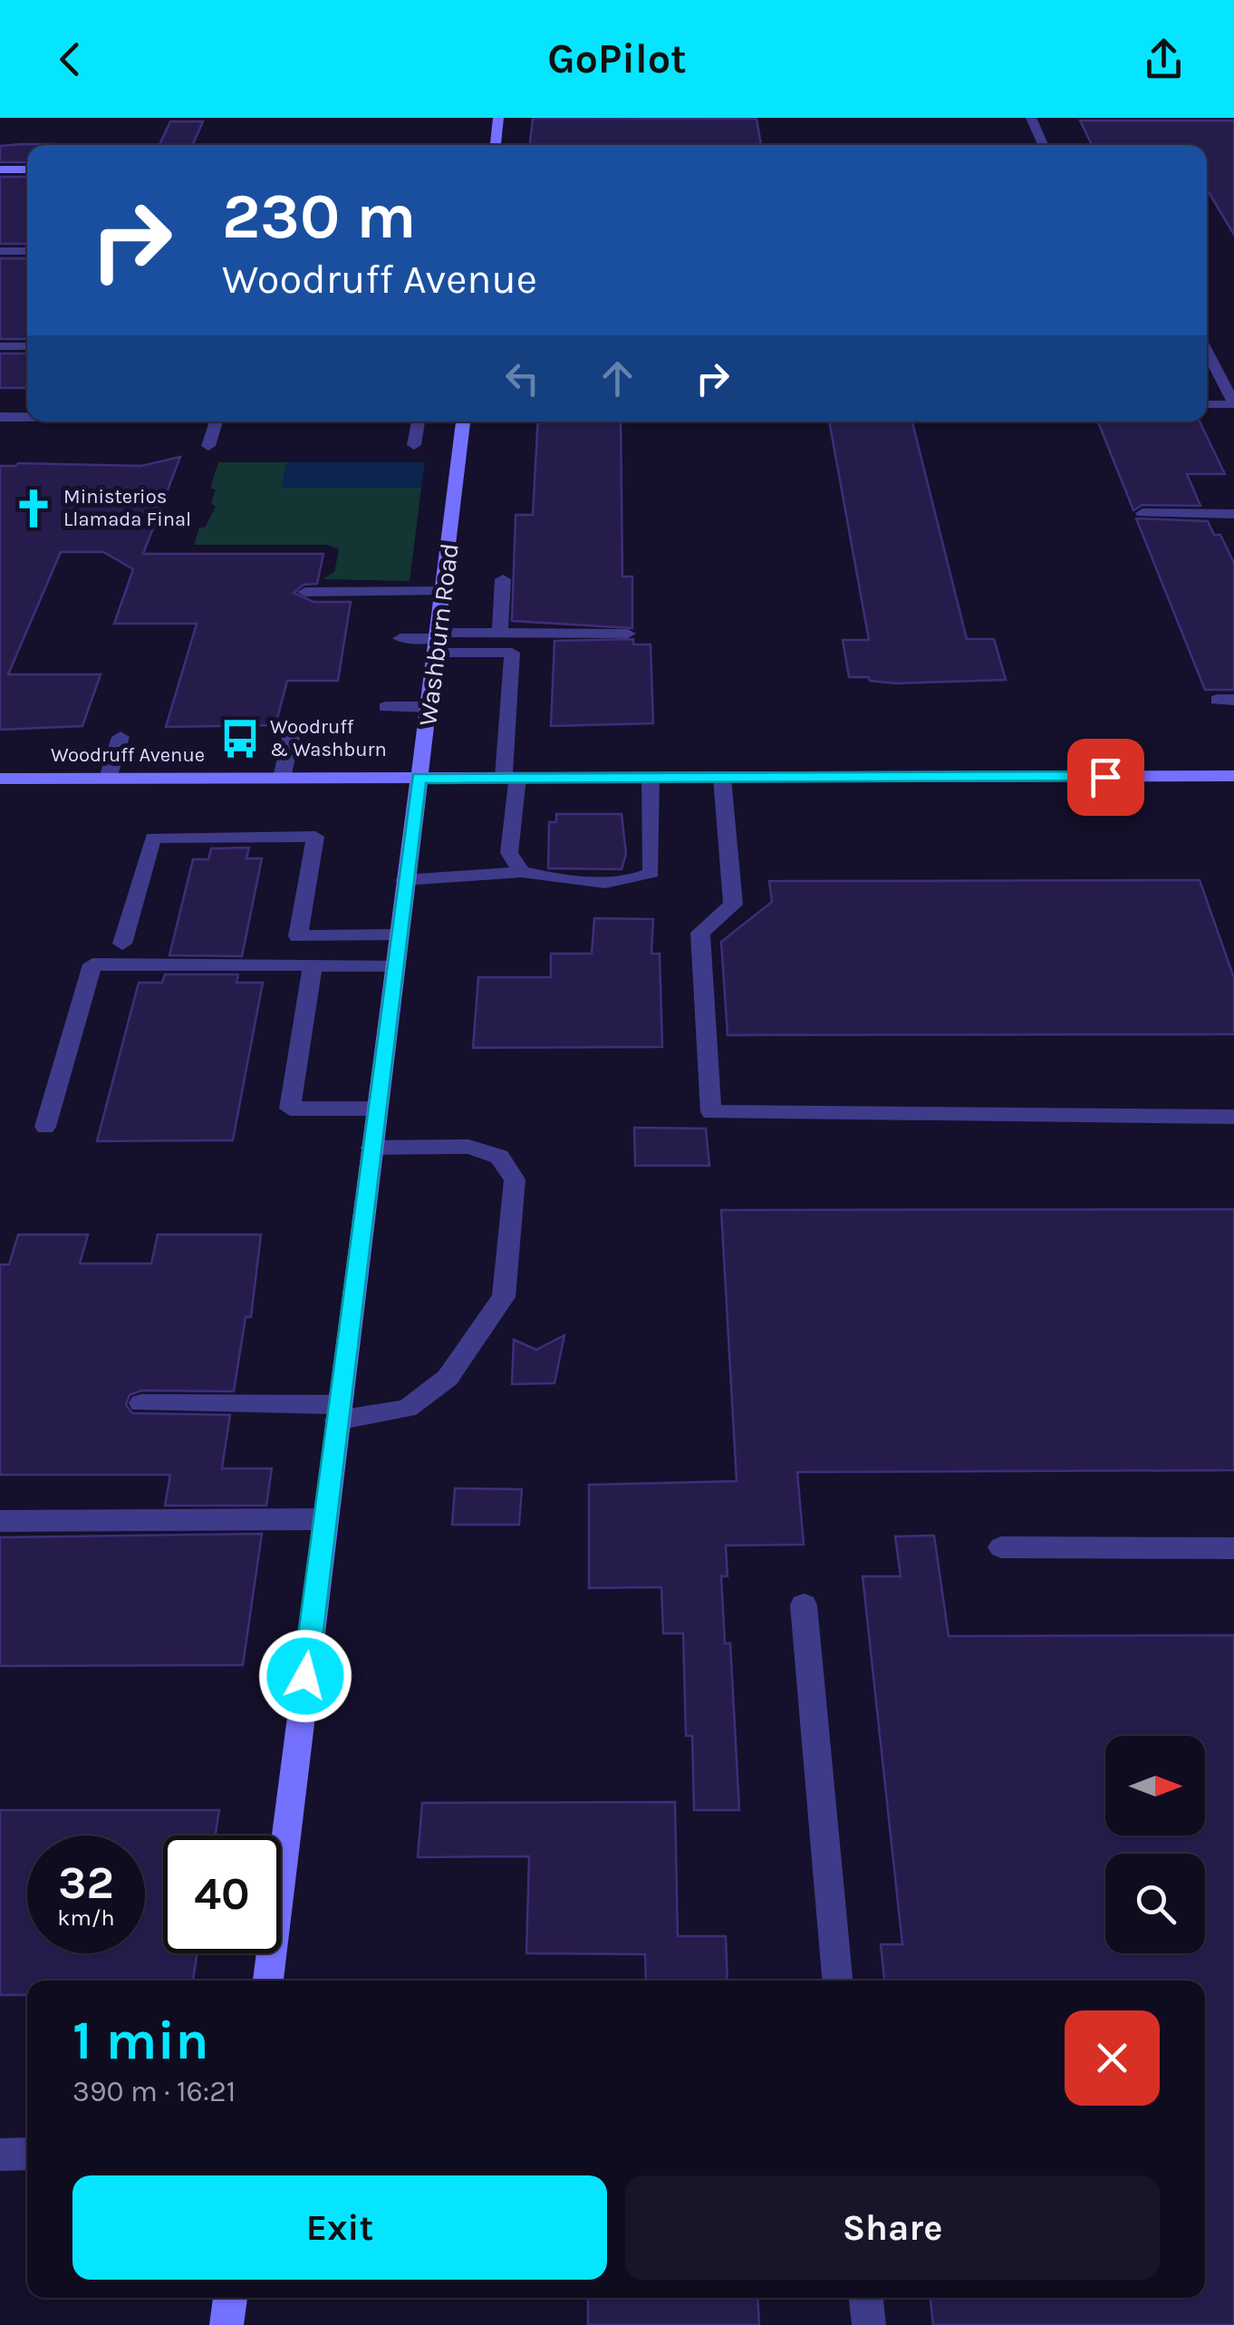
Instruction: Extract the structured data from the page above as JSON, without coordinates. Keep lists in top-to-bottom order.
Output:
{
  "streets": {
    "street": ["Washburn Road", "Woodruff Avenue"]
  },
  "crossings": [
    ["Washburn Road", "Woodruff Avenue"]
  ],
  "places": {
    "church": ["Ministerios Llamada Final"],
    "bus stop": ["Woodruff & Washburn"]
  },
  "north": "right",
  "page": {
    "header": "GoPilot",
    "turn": ["230 m", "Woodruff Avenue"],
    "speed": "32 km/h",
    "limit": "40",
    "heading": ["1 min", "390 m · 16:21"],
    "buttons": ["Exit", "Share"]
  }
}
